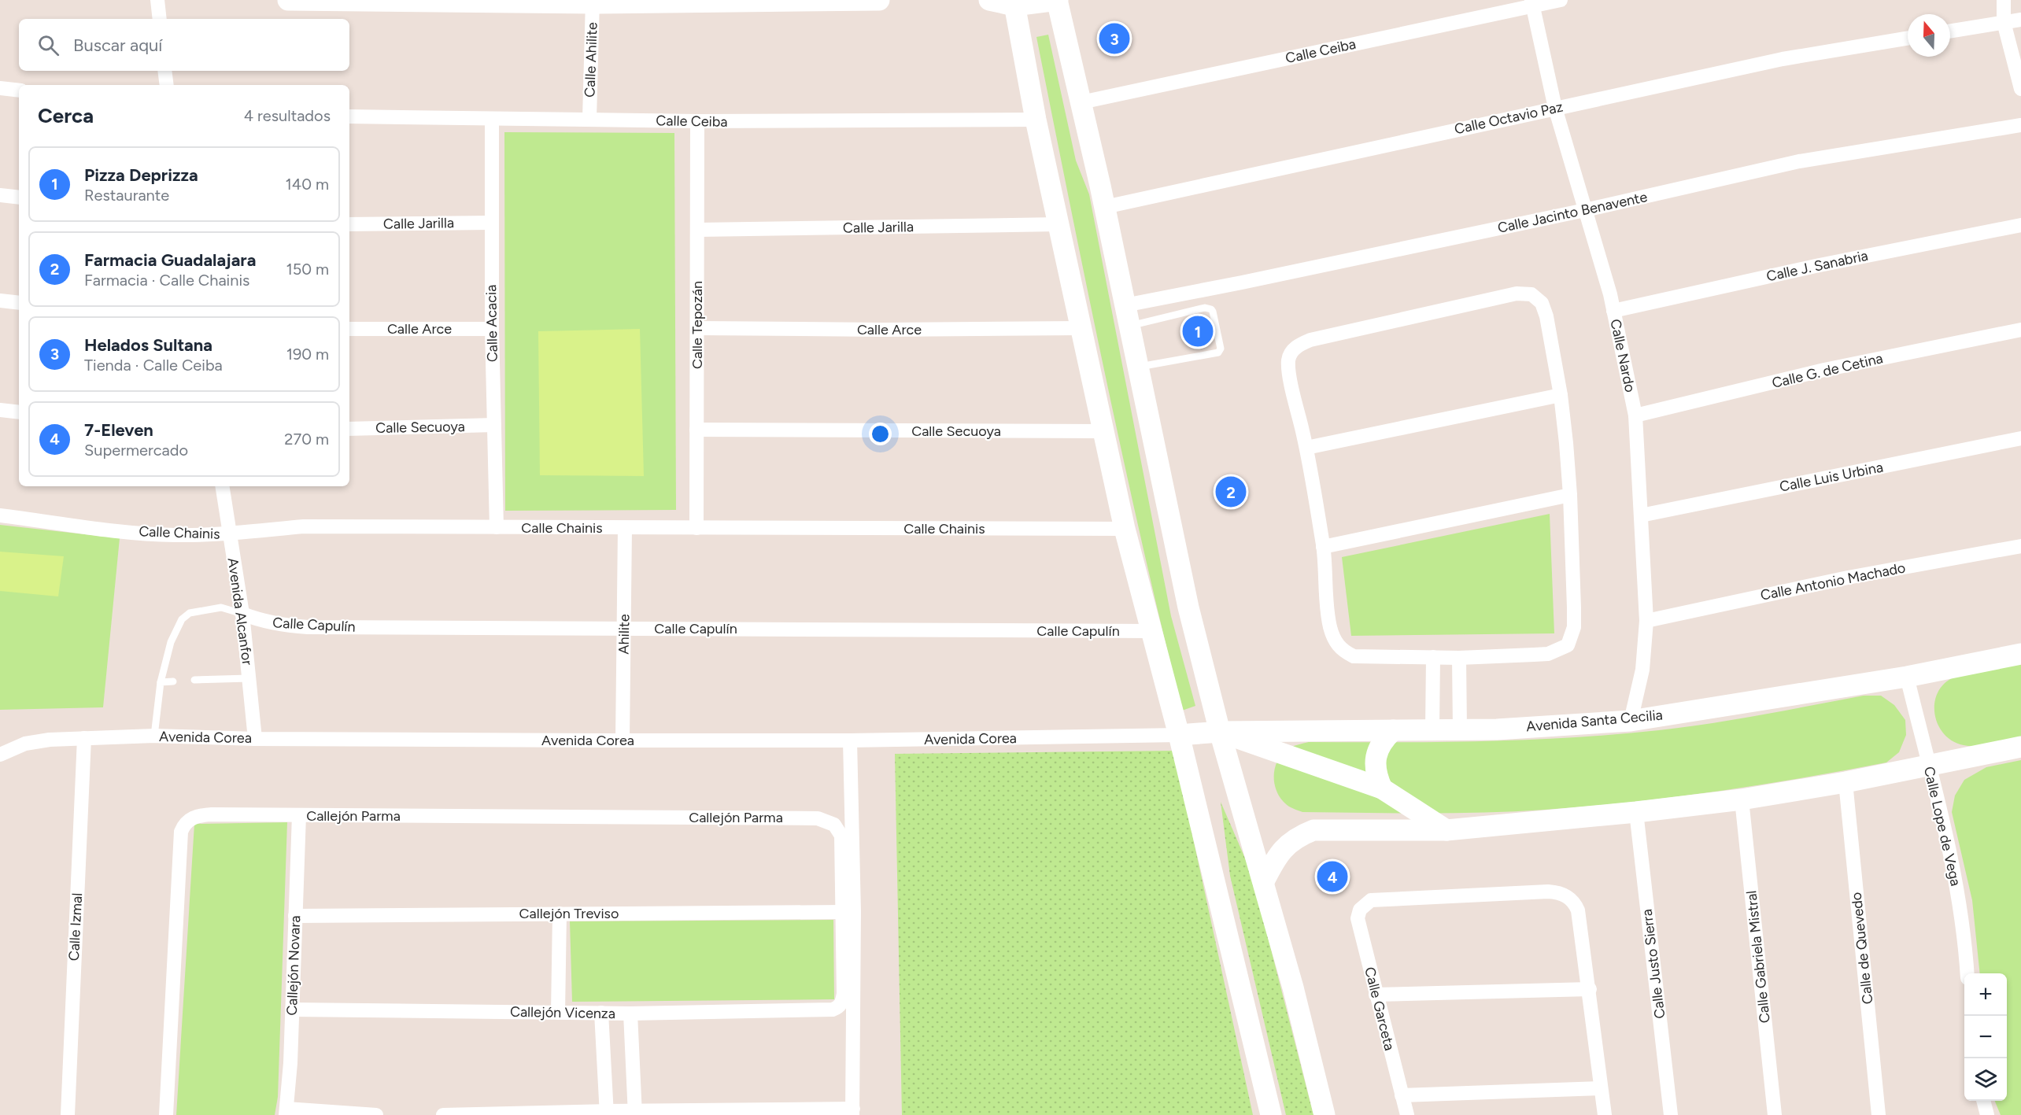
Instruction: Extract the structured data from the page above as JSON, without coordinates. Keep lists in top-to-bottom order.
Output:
{
  "streets": {
    "street": [
      "Calle Ceiba",
      "Calle Ahilite",
      "Calle Octavio Paz",
      "Calle Jacinto Benavente",
      "Calle Jarilla",
      "Calle J. Sanabria",
      "Calle Acacia",
      "Calle Tepozán",
      "Calle Arce",
      "Calle Nardo",
      "Calle G. de Cetina",
      "Calle Secuoya",
      "Calle Luis Urbina",
      "Calle Chainis",
      "Calle Antonio Machado",
      "Avenida Alcanfor",
      "Calle Capulín",
      "Ahilite",
      "Avenida Santa Cecilia",
      "Avenida Corea",
      "Callejón Parma",
      "Calle Lope de Vega",
      "Callejón Treviso",
      "Calle Izmal",
      "Calle de Quevedo",
      "Calle Gabriela Mistral",
      "Calle Justo Sierra",
      "Callejón Novara",
      "Calle Garceta",
      "Callejón Vicenza"
    ]
  },
  "crossings": [
    ["Calle Ceiba", "Calle Ahilite"],
    ["Calle Ceiba", "Calle Acacia"],
    ["Calle Ceiba", "Calle Tepozán"],
    ["Calle Ceiba", "Calle Nardo"],
    ["Calle Octavio Paz", "Calle Nardo"],
    ["Calle Jacinto Benavente", "Calle Nardo"],
    ["Calle Jarilla", "Calle Acacia"],
    ["Calle Jarilla", "Calle Tepozán"],
    ["Calle J. Sanabria", "Calle Nardo"],
    ["Calle Acacia", "Calle Arce"],
    ["Calle Acacia", "Calle Secuoya"],
    ["Calle Acacia", "Calle Chainis"],
    ["Calle Tepozán", "Calle Arce"],
    ["Calle Tepozán", "Calle Secuoya"],
    ["Calle Tepozán", "Calle Chainis"],
    ["Calle Nardo", "Calle G. de Cetina"],
    ["Calle Nardo", "Calle Luis Urbina"],
    ["Calle Nardo", "Calle Antonio Machado"],
    ["Calle Nardo", "Avenida Santa Cecilia"],
    ["Calle Chainis", "Avenida Alcanfor"],
    ["Calle Chainis", "Ahilite"],
    ["Avenida Alcanfor", "Calle Capulín"],
    ["Avenida Alcanfor", "Avenida Corea"],
    ["Calle Capulín", "Ahilite"],
    ["Ahilite", "Avenida Corea"],
    ["Avenida Santa Cecilia", "Avenida Corea"],
    ["Avenida Santa Cecilia", "Calle Lope de Vega"],
    ["Avenida Corea", "Calle Izmal"],
    ["Callejón Parma", "Callejón Treviso"],
    ["Callejón Parma", "Callejón Novara"],
    ["Callejón Parma", "Callejón Vicenza"],
    ["Callejón Treviso", "Callejón Novara"],
    ["Callejón Treviso", "Callejón Vicenza"],
    ["Callejón Novara", "Callejón Vicenza"]
  ],
  "north": "top",
  "page": {
    "search": "Buscar aquí",
    "pins": [
      "3",
      "1",
      "2",
      "4"
    ],
    "heading": ["Cerca", "4 resultados"],
    "list": [
      {
        "mark": "1",
        "name": "Pizza Deprizza",
        "note": "Restaurante",
        "value": "140 m"
      },
      {
        "mark": "2",
        "name": "Farmacia Guadalajara",
        "note": "Farmacia · Calle Chainis",
        "value": "150 m"
      },
      {
        "mark": "3",
        "name": "Helados Sultana",
        "note": "Tienda · Calle Ceiba",
        "value": "190 m"
      },
      {
        "mark": "4",
        "name": "7-Eleven",
        "note": "Supermercado",
        "value": "270 m"
      }
    ],
    "map_buttons": ["+", "−"]
  }
}
